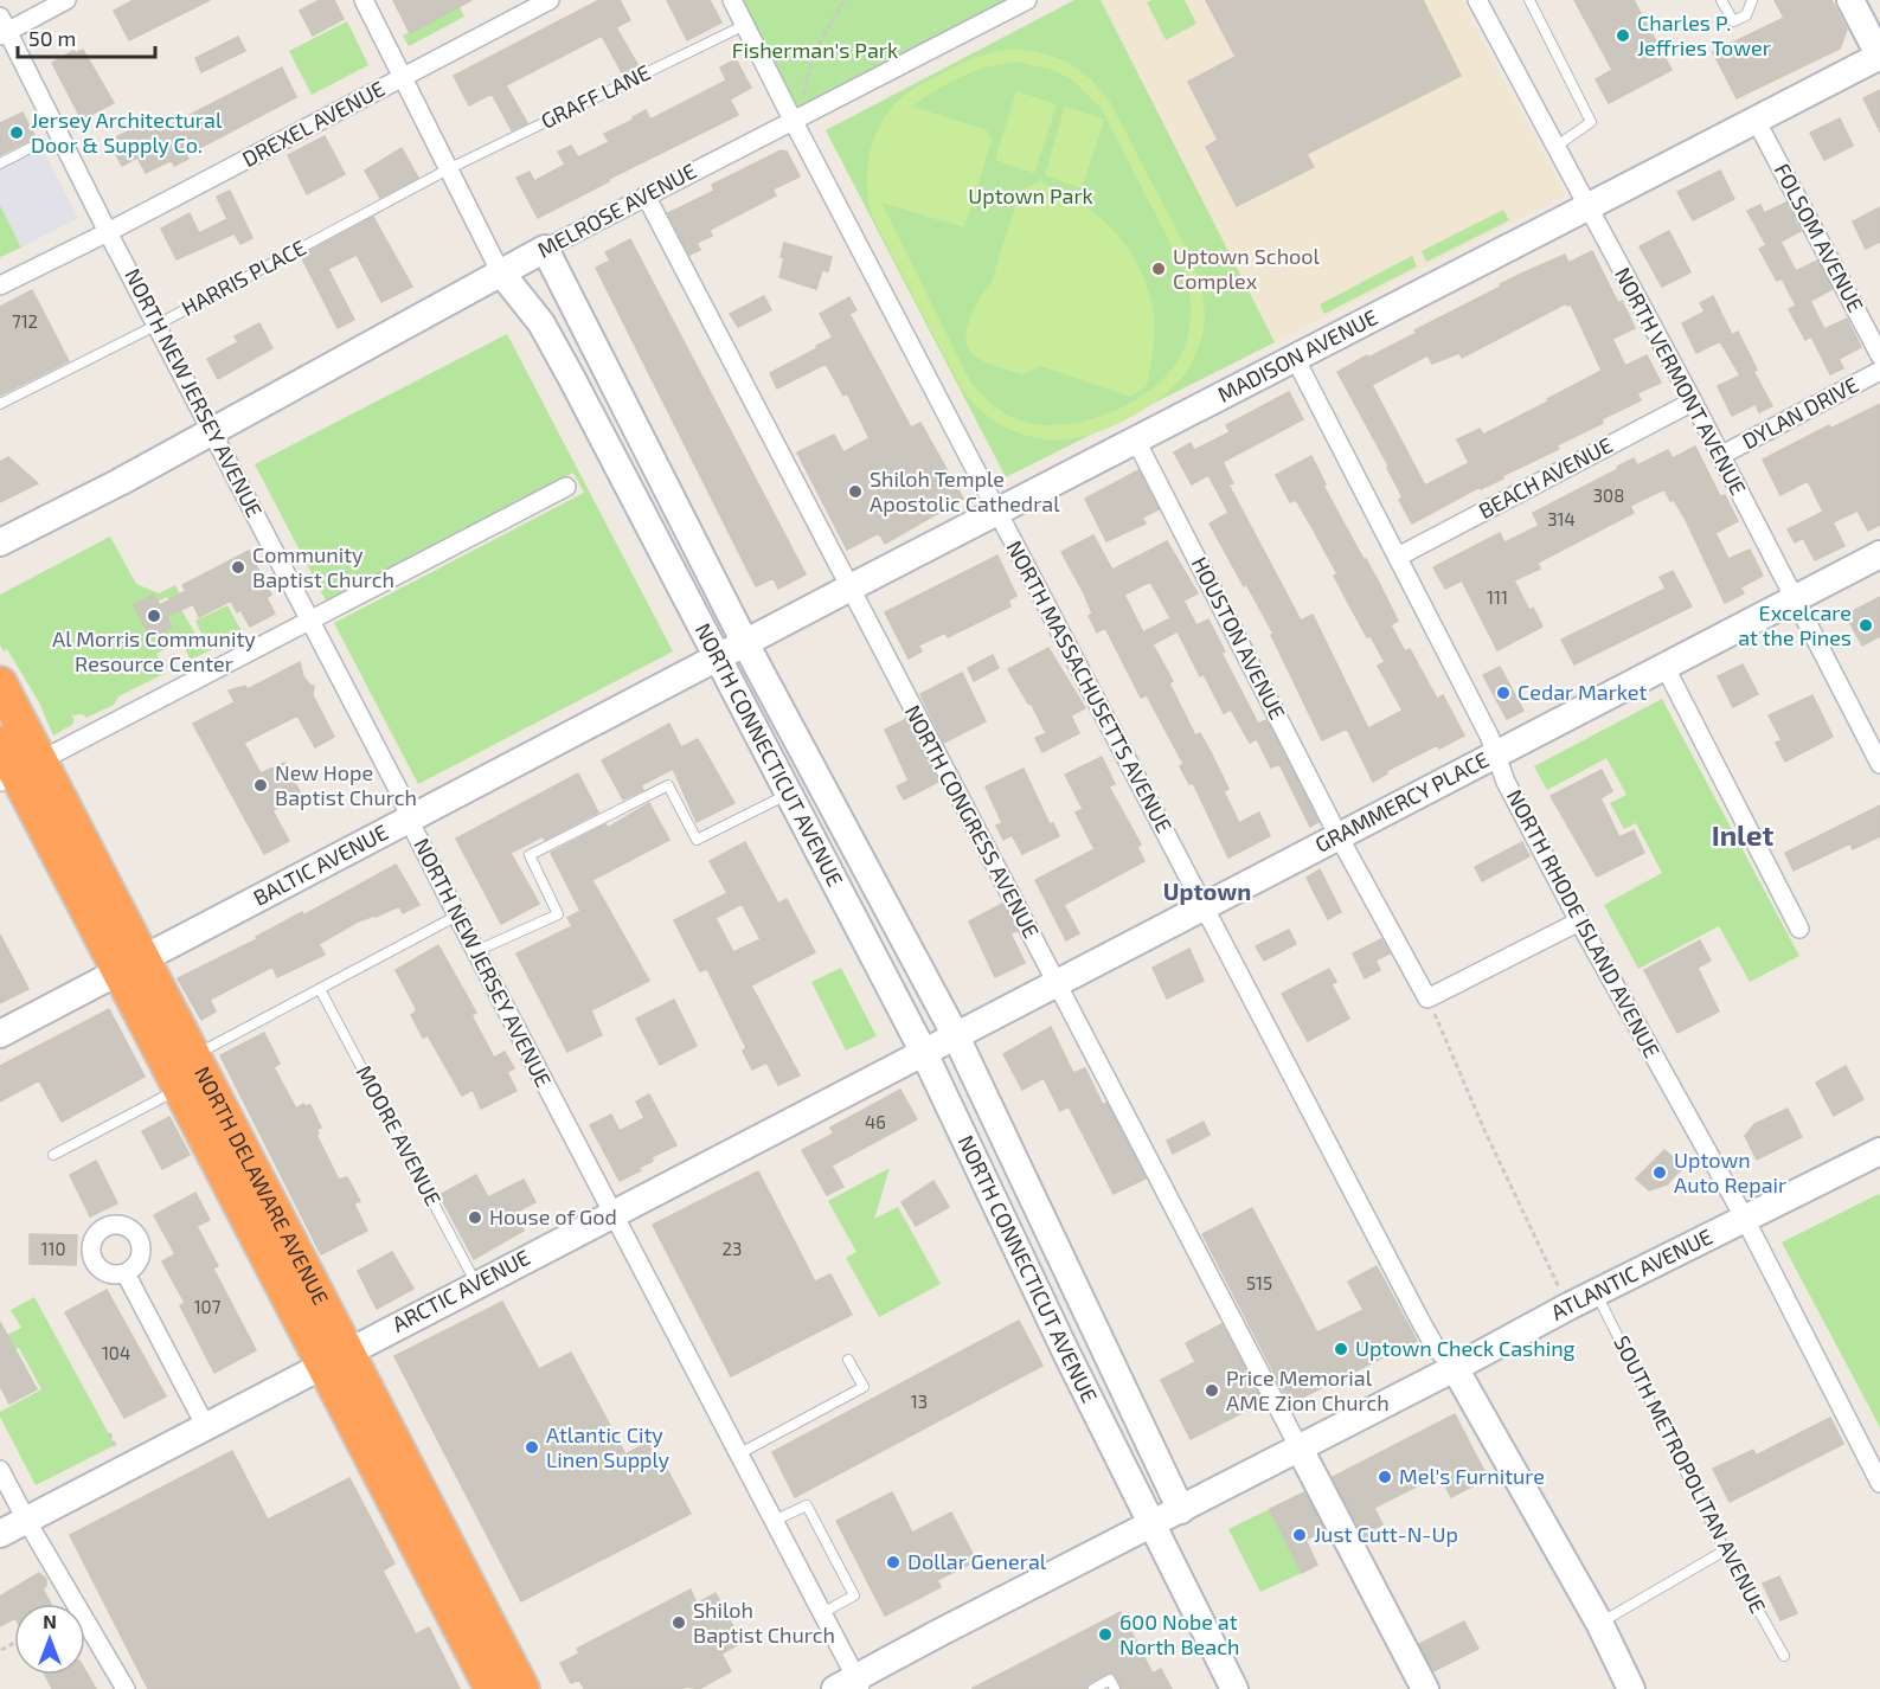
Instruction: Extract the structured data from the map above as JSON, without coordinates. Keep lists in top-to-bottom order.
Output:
{
  "streets": {
    "highway": ["NORTH DELAWARE AVENUE"],
    "street": [
      "DREXEL AVENUE",
      "MELROSE AVENUE",
      "FOLSOM AVENUE",
      "MADISON AVENUE",
      "NORTH VERMONT AVENUE",
      "NORTH NEW JERSEY AVENUE",
      "DYLAN DRIVE",
      "BEACH AVENUE",
      "HOUSTON AVENUE",
      "NORTH MASSACHUSETTS AVENUE",
      "NORTH CONNECTICUT AVENUE",
      "GRAMMERCY PLACE",
      "NORTH CONGRESS AVENUE",
      "BALTIC AVENUE",
      "NORTH RHODE ISLAND AVENUE",
      "ATLANTIC AVENUE",
      "ARCTIC AVENUE"
    ],
    "lane": [
      "GRAFF LANE",
      "HARRIS PLACE",
      "MOORE AVENUE",
      "SOUTH METROPOLITAN AVENUE"
    ]
  },
  "crossings": [
    ["GRAFF LANE", "HARRIS PLACE"],
    ["GRAFF LANE", "NORTH MASSACHUSETTS AVENUE"],
    ["GRAFF LANE", "NORTH CONNECTICUT AVENUE"],
    ["DREXEL AVENUE", "NORTH NEW JERSEY AVENUE"],
    ["DREXEL AVENUE", "NORTH CONNECTICUT AVENUE"],
    ["MELROSE AVENUE", "NORTH NEW JERSEY AVENUE"],
    ["MELROSE AVENUE", "NORTH MASSACHUSETTS AVENUE"],
    ["MELROSE AVENUE", "NORTH CONNECTICUT AVENUE"],
    ["MELROSE AVENUE", "NORTH CONGRESS AVENUE"],
    ["FOLSOM AVENUE", "MADISON AVENUE"],
    ["HARRIS PLACE", "NORTH NEW JERSEY AVENUE"],
    ["HARRIS PLACE", "NORTH CONNECTICUT AVENUE"],
    ["MADISON AVENUE", "NORTH VERMONT AVENUE"],
    ["MADISON AVENUE", "HOUSTON AVENUE"],
    ["MADISON AVENUE", "NORTH MASSACHUSETTS AVENUE"],
    ["MADISON AVENUE", "NORTH CONNECTICUT AVENUE"],
    ["MADISON AVENUE", "NORTH CONGRESS AVENUE"],
    ["MADISON AVENUE", "BALTIC AVENUE"],
    ["MADISON AVENUE", "NORTH RHODE ISLAND AVENUE"],
    ["NORTH VERMONT AVENUE", "DYLAN DRIVE"],
    ["NORTH VERMONT AVENUE", "BEACH AVENUE"],
    ["NORTH VERMONT AVENUE", "GRAMMERCY PLACE"],
    ["NORTH NEW JERSEY AVENUE", "BALTIC AVENUE"],
    ["NORTH NEW JERSEY AVENUE", "ATLANTIC AVENUE"],
    ["NORTH NEW JERSEY AVENUE", "ARCTIC AVENUE"],
    ["BEACH AVENUE", "NORTH RHODE ISLAND AVENUE"],
    ["HOUSTON AVENUE", "GRAMMERCY PLACE"],
    ["NORTH MASSACHUSETTS AVENUE", "GRAMMERCY PLACE"],
    ["NORTH MASSACHUSETTS AVENUE", "ATLANTIC AVENUE"],
    ["NORTH CONNECTICUT AVENUE", "GRAMMERCY PLACE"],
    ["NORTH CONNECTICUT AVENUE", "BALTIC AVENUE"],
    ["NORTH CONNECTICUT AVENUE", "ATLANTIC AVENUE"],
    ["NORTH CONNECTICUT AVENUE", "ARCTIC AVENUE"],
    ["GRAMMERCY PLACE", "NORTH CONGRESS AVENUE"],
    ["GRAMMERCY PLACE", "NORTH RHODE ISLAND AVENUE"],
    ["GRAMMERCY PLACE", "ARCTIC AVENUE"],
    ["NORTH CONGRESS AVENUE", "ATLANTIC AVENUE"],
    ["BALTIC AVENUE", "NORTH DELAWARE AVENUE"],
    ["NORTH RHODE ISLAND AVENUE", "ATLANTIC AVENUE"],
    ["MOORE AVENUE", "ARCTIC AVENUE"],
    ["NORTH DELAWARE AVENUE", "ARCTIC AVENUE"],
    ["ATLANTIC AVENUE", "SOUTH METROPOLITAN AVENUE"]
  ],
  "districts": ["Inlet", "Uptown"],
  "parks": ["Fisherman's Park", "Uptown Park"],
  "places": [
    "Charles P. Jeffries Tower",
    "Jersey Architectural Door & Supply Co.",
    "Uptown School Complex",
    "Shiloh Temple Apostolic Cathedral",
    "Community Baptist Church",
    "Al Morris Community Resource Center",
    "Excelcare at the Pines",
    "Cedar Market",
    "New Hope Baptist Church",
    "Uptown Auto Repair",
    "House of God",
    "Uptown Check Cashing",
    "Price Memorial AME Zion Church",
    "Atlantic City Linen Supply",
    "Mel's Furniture",
    "Just Cutt-N-Up",
    "Dollar General",
    "Shiloh Baptist Church",
    "600 Nobe at North Beach"
  ],
  "house_numbers": [
    "712",
    "308",
    "314",
    "111",
    "46",
    "110",
    "23",
    "515",
    "107",
    "104",
    "13"
  ],
  "scale_bar": "50 m",
  "north": "top"
}
